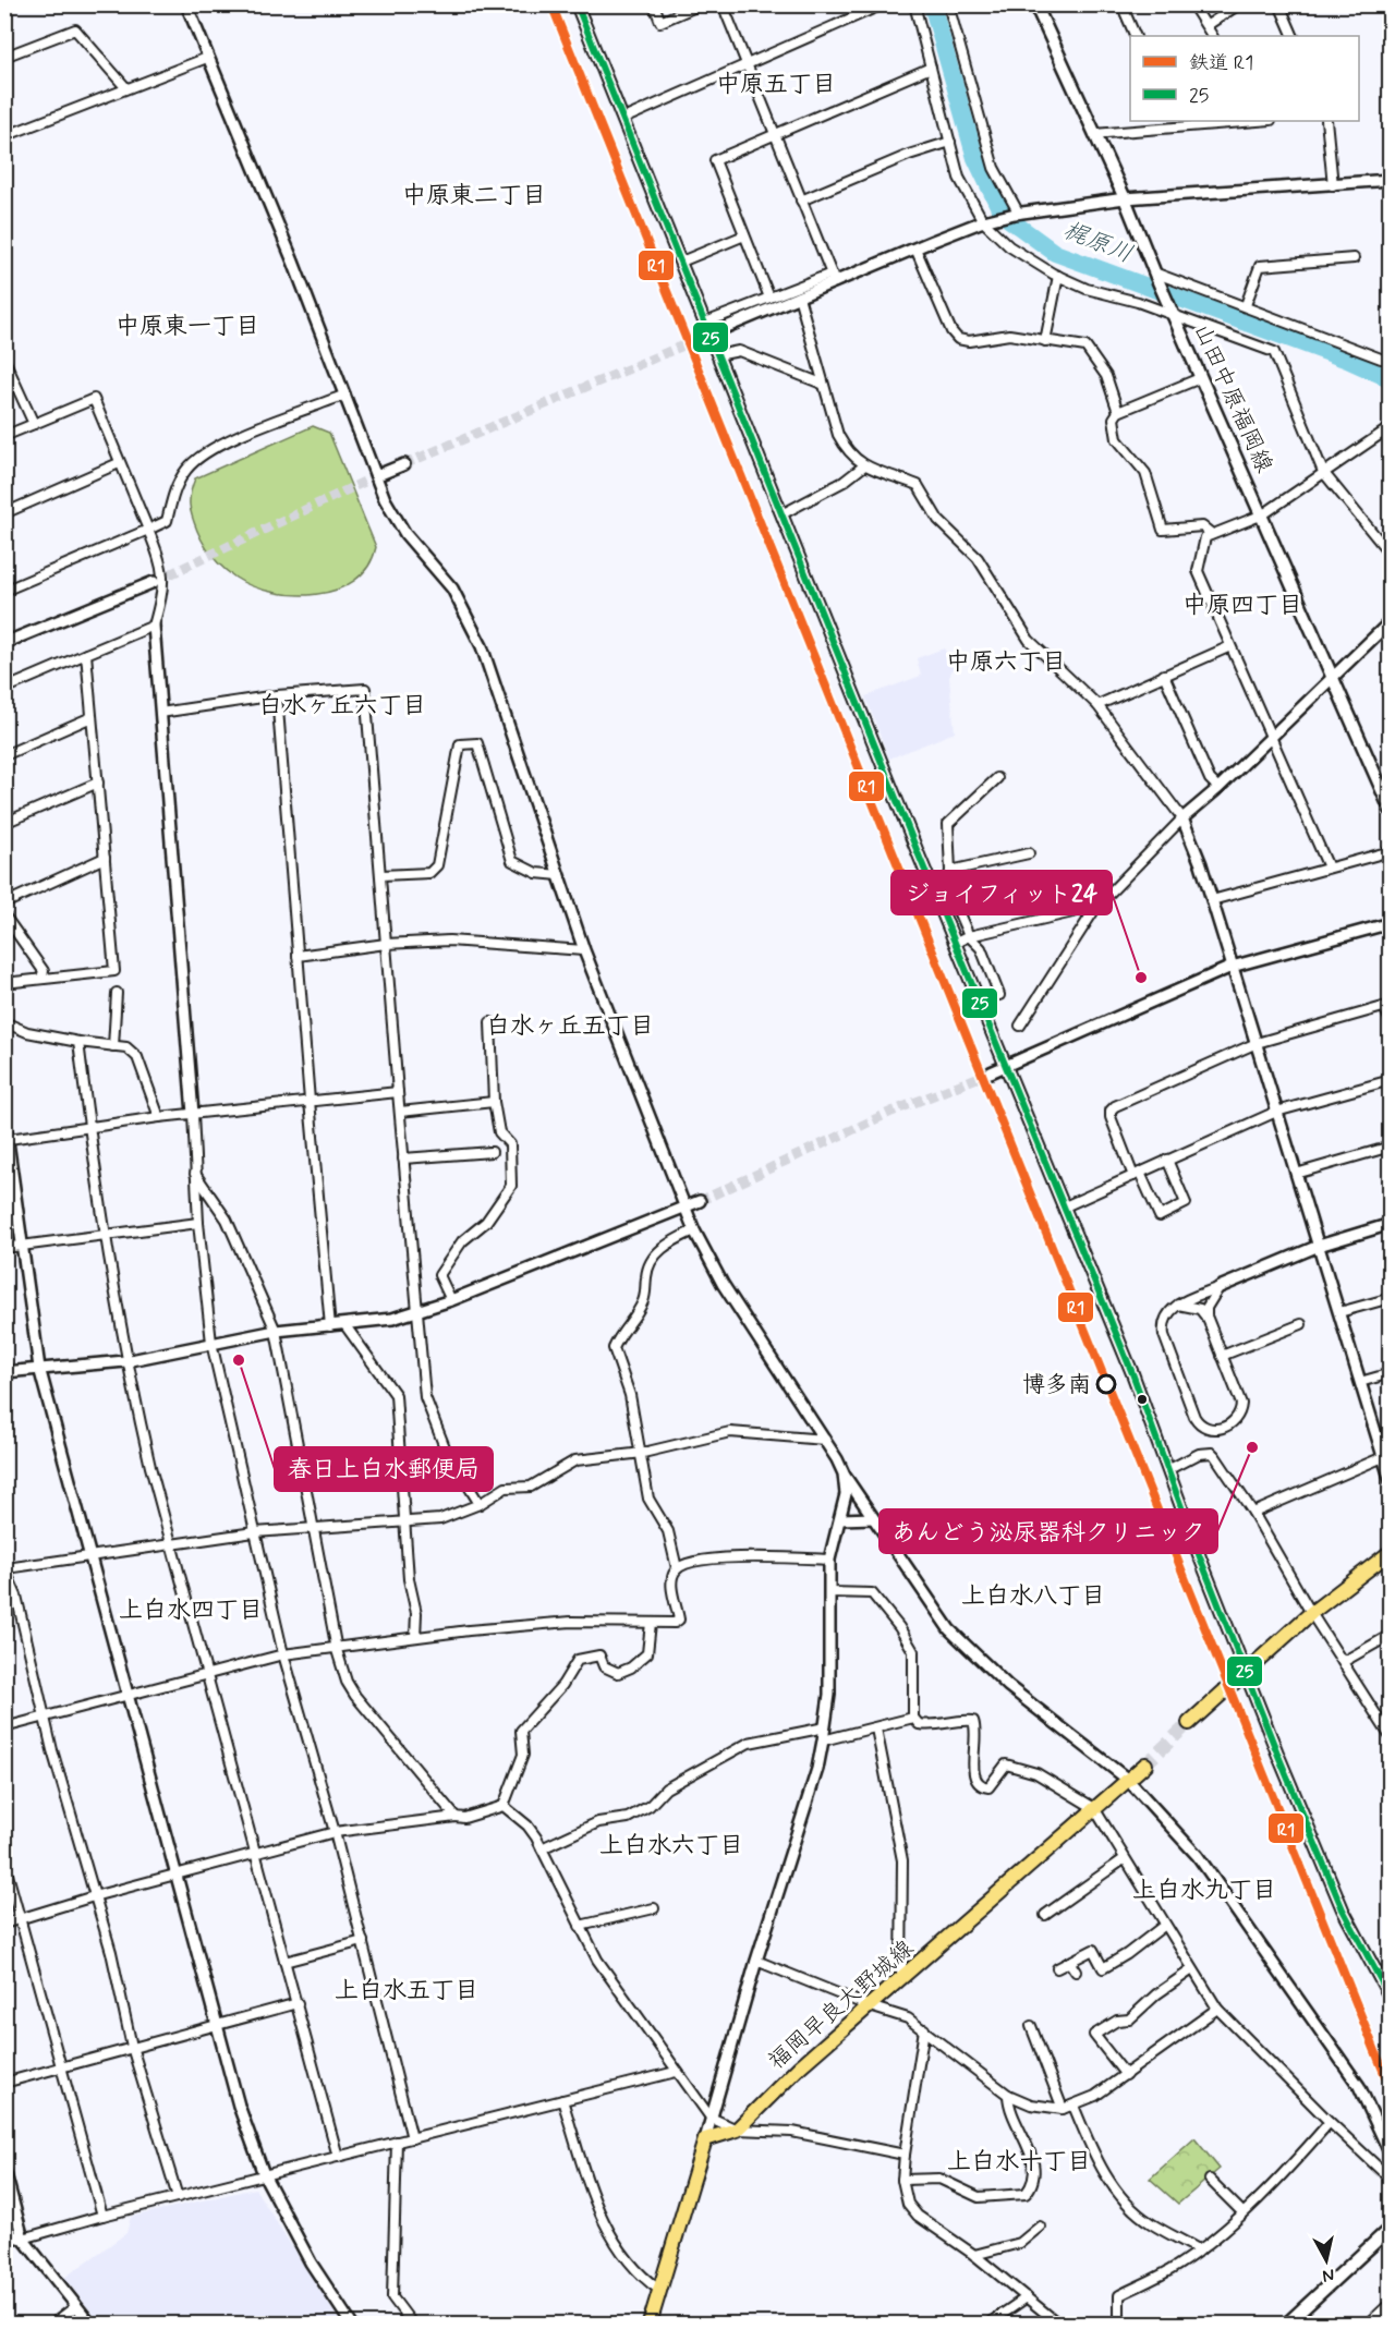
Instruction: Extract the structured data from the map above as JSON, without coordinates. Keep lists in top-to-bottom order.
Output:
{
  "streets": {
    "main road": ["山田中原福岡線", "福岡早良大野城線"]
  },
  "districts": [
    "中原五丁目",
    "中原東二丁目",
    "中原東一丁目",
    "中原四丁目",
    "中原六丁目",
    "白水ヶ丘六丁目",
    "白水ヶ丘五丁目",
    "上白水八丁目",
    "上白水四丁目",
    "上白水六丁目",
    "上白水九丁目",
    "上白水五丁目",
    "上白水十丁目"
  ],
  "water": ["梶原川"],
  "places": [
    "ジョイフィット24",
    "春日上白水郵便局",
    "博多南",
    "あんどう泌尿器科クリニック"
  ],
  "lines": ["rail line R1", "transit line 25"],
  "legend": ["鉄道 R1", "25"],
  "north": "bottom"
}
